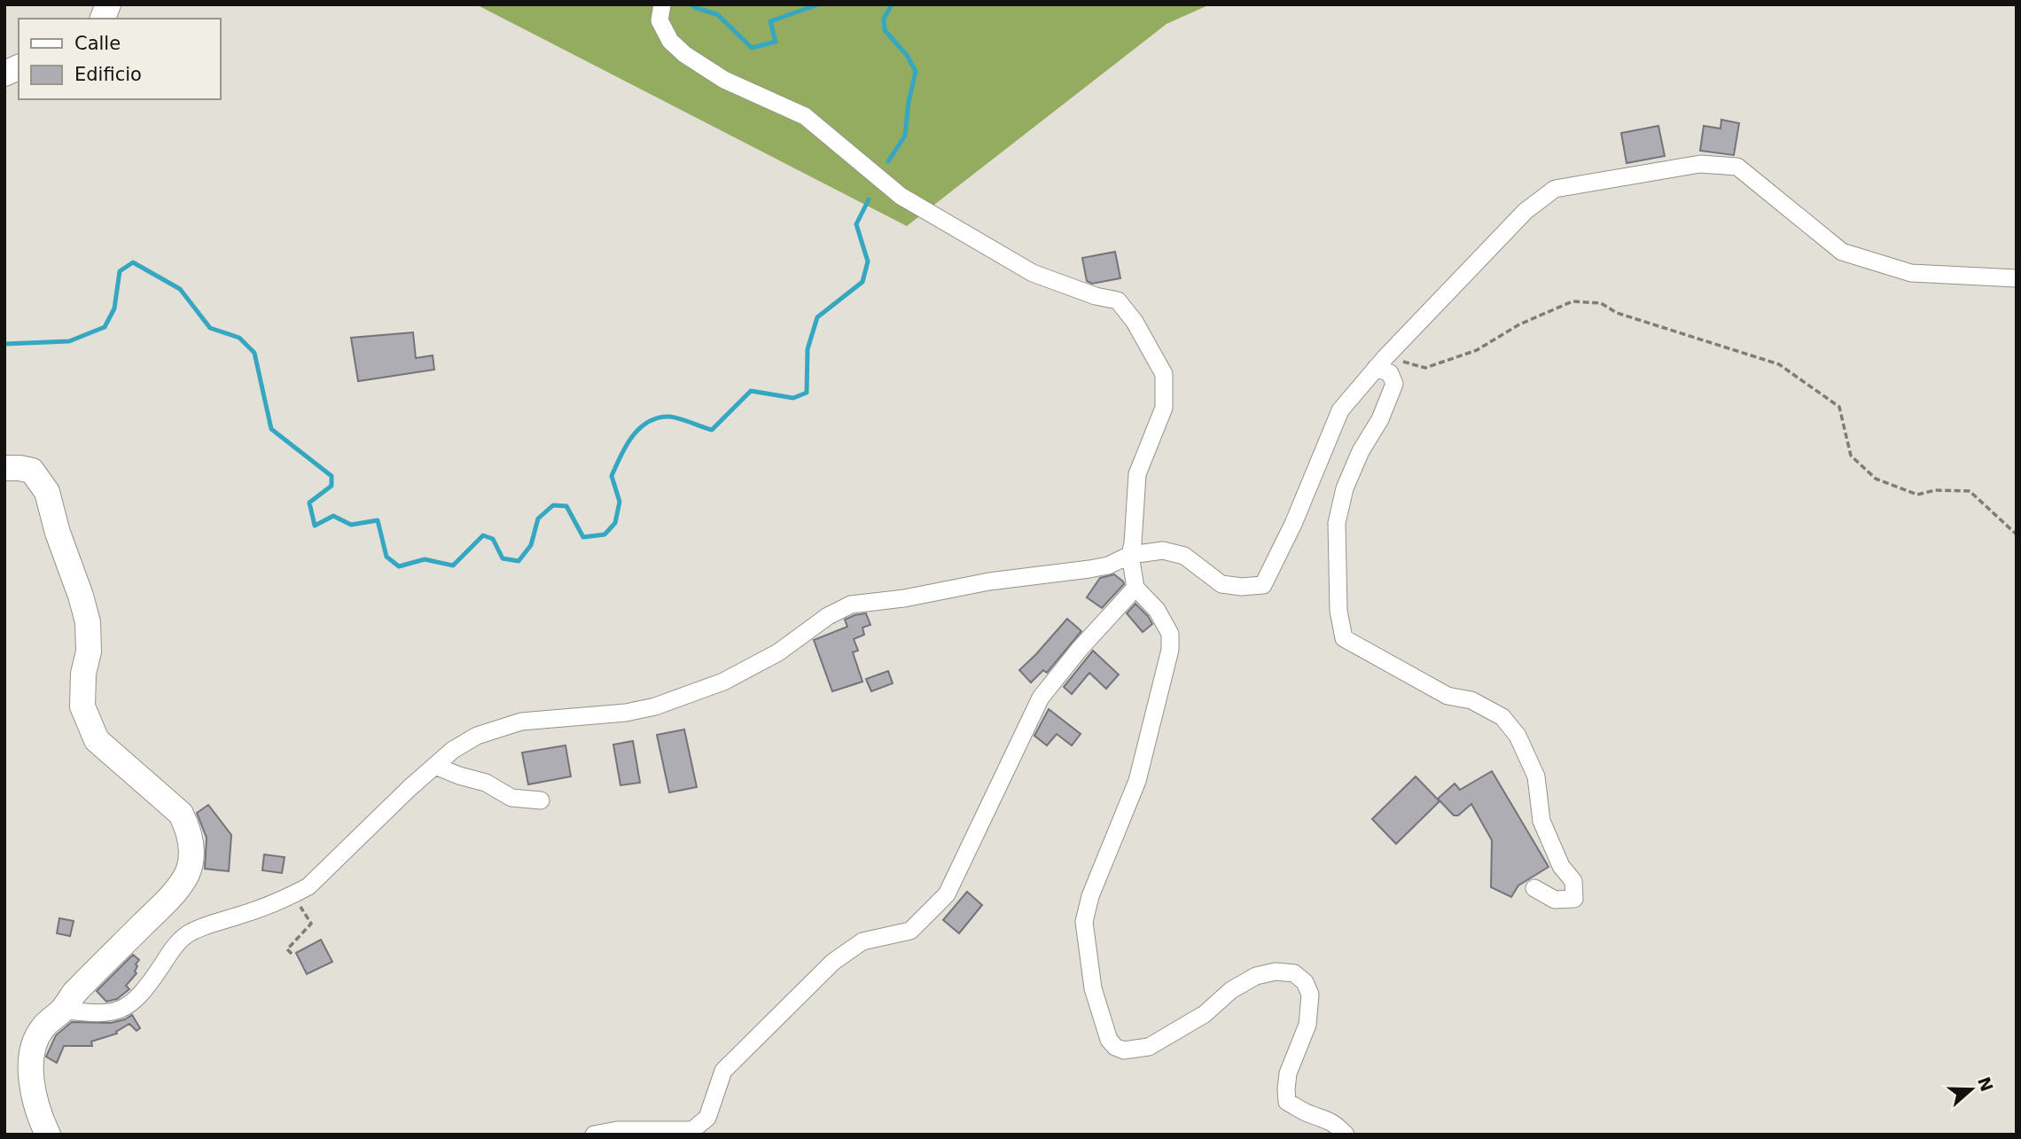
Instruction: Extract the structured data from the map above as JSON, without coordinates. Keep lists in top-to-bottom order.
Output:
{
  "legend": ["Calle", "Edificio"],
  "north": "right"
}
